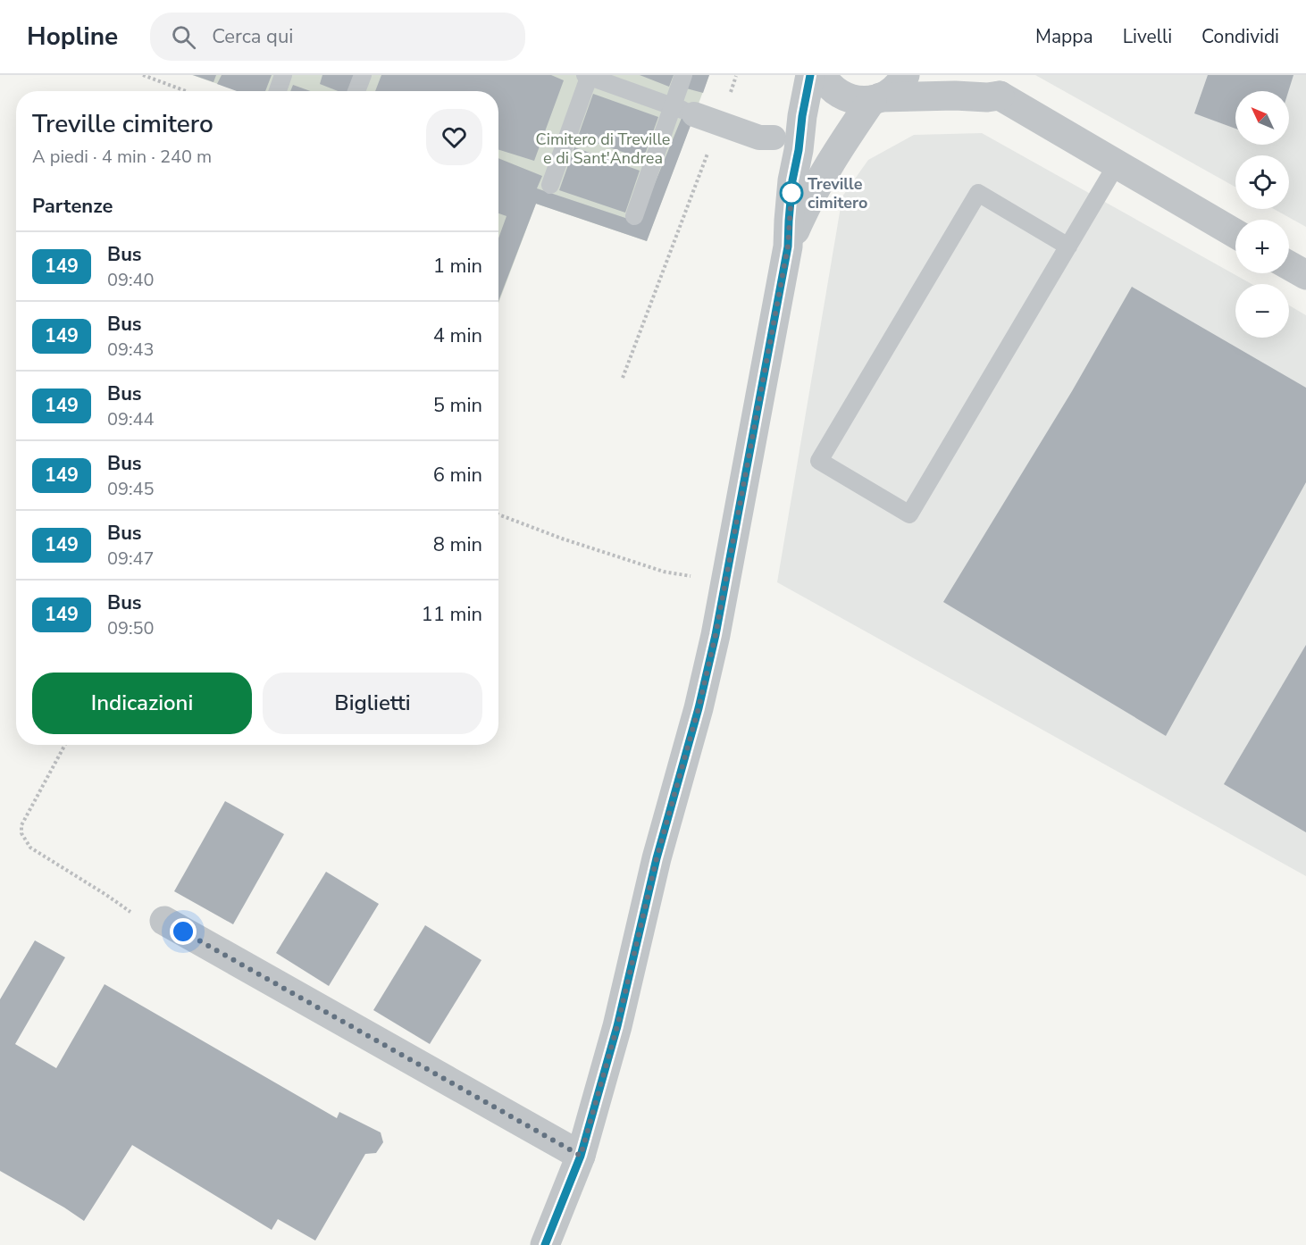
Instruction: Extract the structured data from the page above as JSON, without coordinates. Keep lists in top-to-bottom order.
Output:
{
  "parks": ["Cimitero di Treville e di Sant'Andrea"],
  "places": ["Treville cimitero"],
  "lines": ["bus line 149"],
  "north": "top left",
  "page": {
    "header": "Hopline",
    "search": "Cerca qui",
    "nav": ["Mappa", "Livelli", "Condividi"],
    "map_buttons": ["+", "−"],
    "heading": [
      ["Treville cimitero", "A piedi · 4 min · 240 m"],
      "Partenze"
    ],
    "list": [
      {
        "mark": "149",
        "name": "Bus",
        "note": "09:40",
        "value": "1 min"
      },
      {
        "mark": "149",
        "name": "Bus",
        "note": "09:43",
        "value": "4 min"
      },
      {
        "mark": "149",
        "name": "Bus",
        "note": "09:44",
        "value": "5 min"
      },
      {
        "mark": "149",
        "name": "Bus",
        "note": "09:45",
        "value": "6 min"
      },
      {
        "mark": "149",
        "name": "Bus",
        "note": "09:47",
        "value": "8 min"
      },
      {
        "mark": "149",
        "name": "Bus",
        "note": "09:50",
        "value": "11 min"
      }
    ],
    "buttons": ["Indicazioni", "Biglietti"]
  }
}
